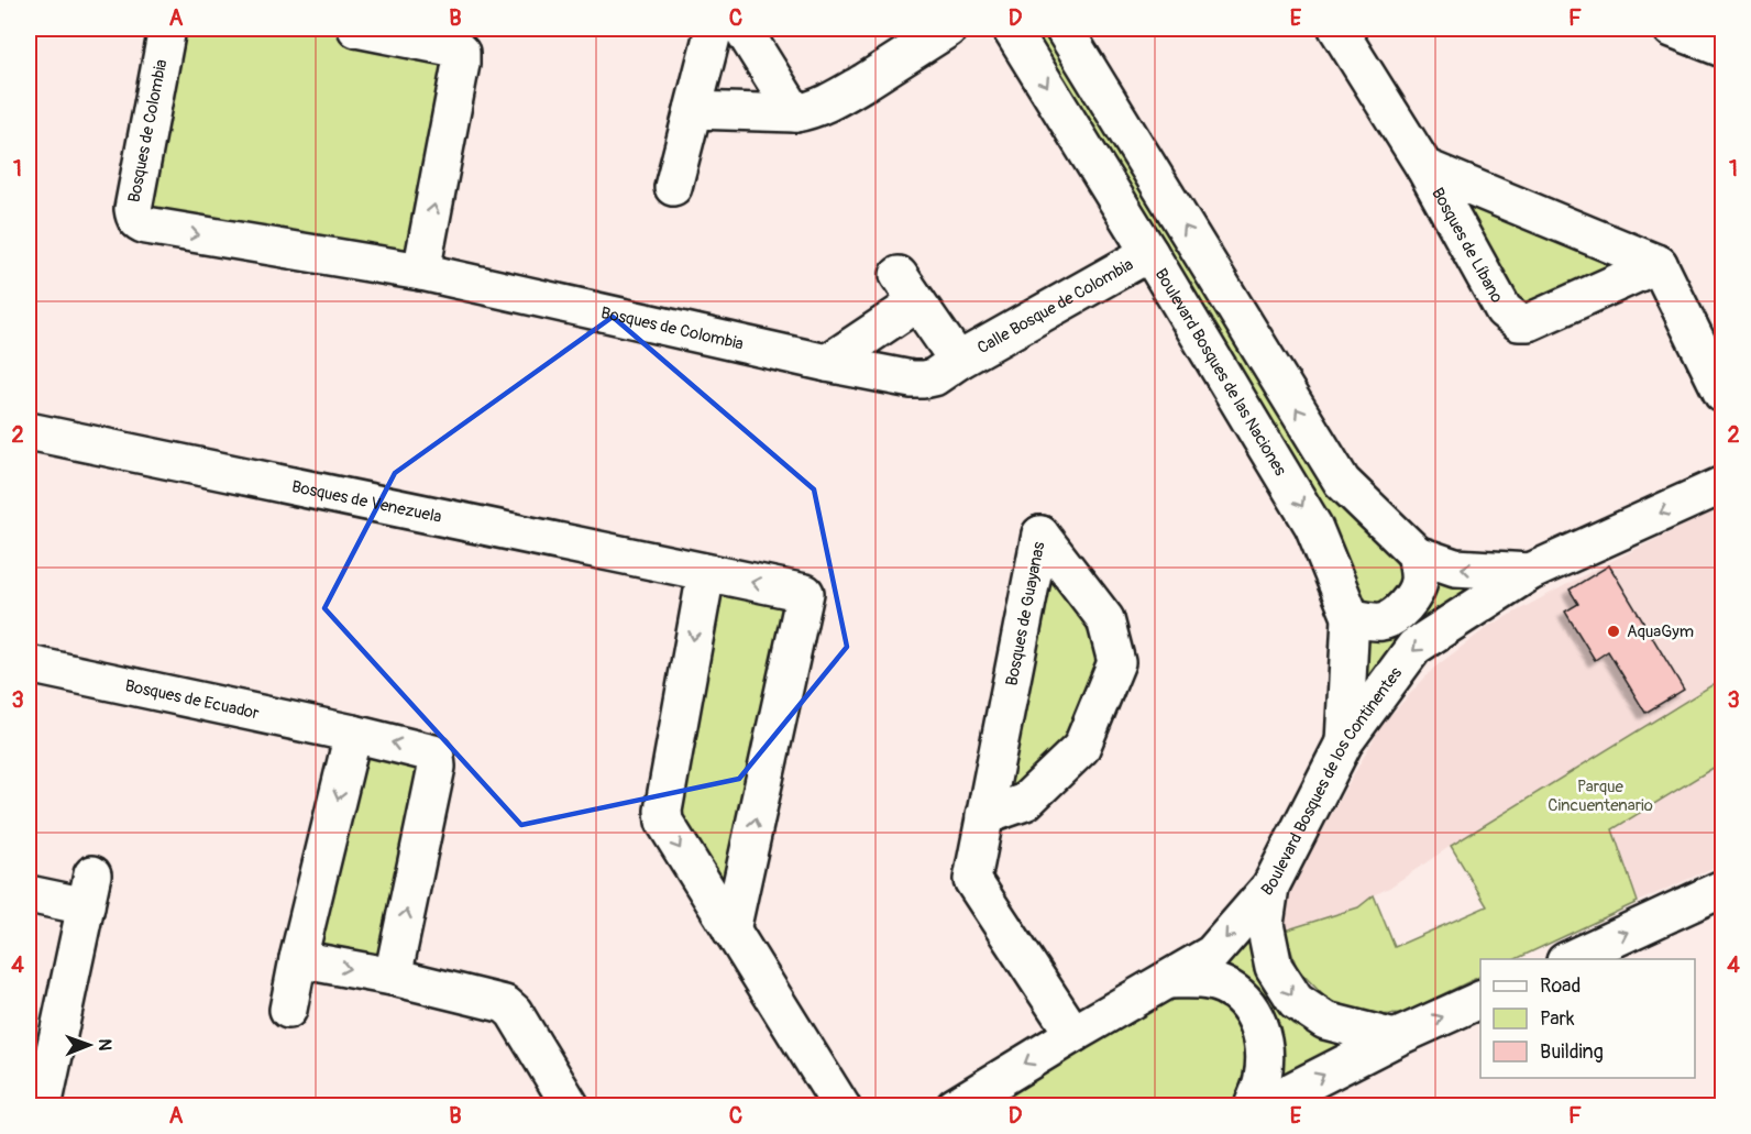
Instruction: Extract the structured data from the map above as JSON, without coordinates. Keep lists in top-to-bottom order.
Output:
{
  "streets": {
    "street": [
      "Bosques de Colombia",
      "Bosques de Líbano",
      "Calle Bosque de Colombia",
      "Boulevard Bosques de las Naciones",
      "Bosques de Venezuela",
      "Bosques de Guayanas",
      "Bosques de Ecuador",
      "Boulevard Bosques de los Continentes"
    ]
  },
  "crossings": [
    ["Bosques de Colombia", "Calle Bosque de Colombia"],
    ["Calle Bosque de Colombia", "Boulevard Bosques de las Naciones"],
    ["Boulevard Bosques de las Naciones", "Boulevard Bosques de los Continentes"],
    ["Bosques de Guayanas", "Boulevard Bosques de los Continentes"]
  ],
  "one_way": ["Boulevard Bosques de los Continentes"],
  "parks": ["Parque Cincuentenario"],
  "places": ["AquaGym"],
  "legend": ["Road", "Park", "Building"],
  "north": "right",
  "grid": {
    "columns": [
      "A",
      "B",
      "C",
      "D",
      "E",
      "F"
    ],
    "rows": [
      "1",
      "2",
      "3",
      "4"
    ]
  }
}
